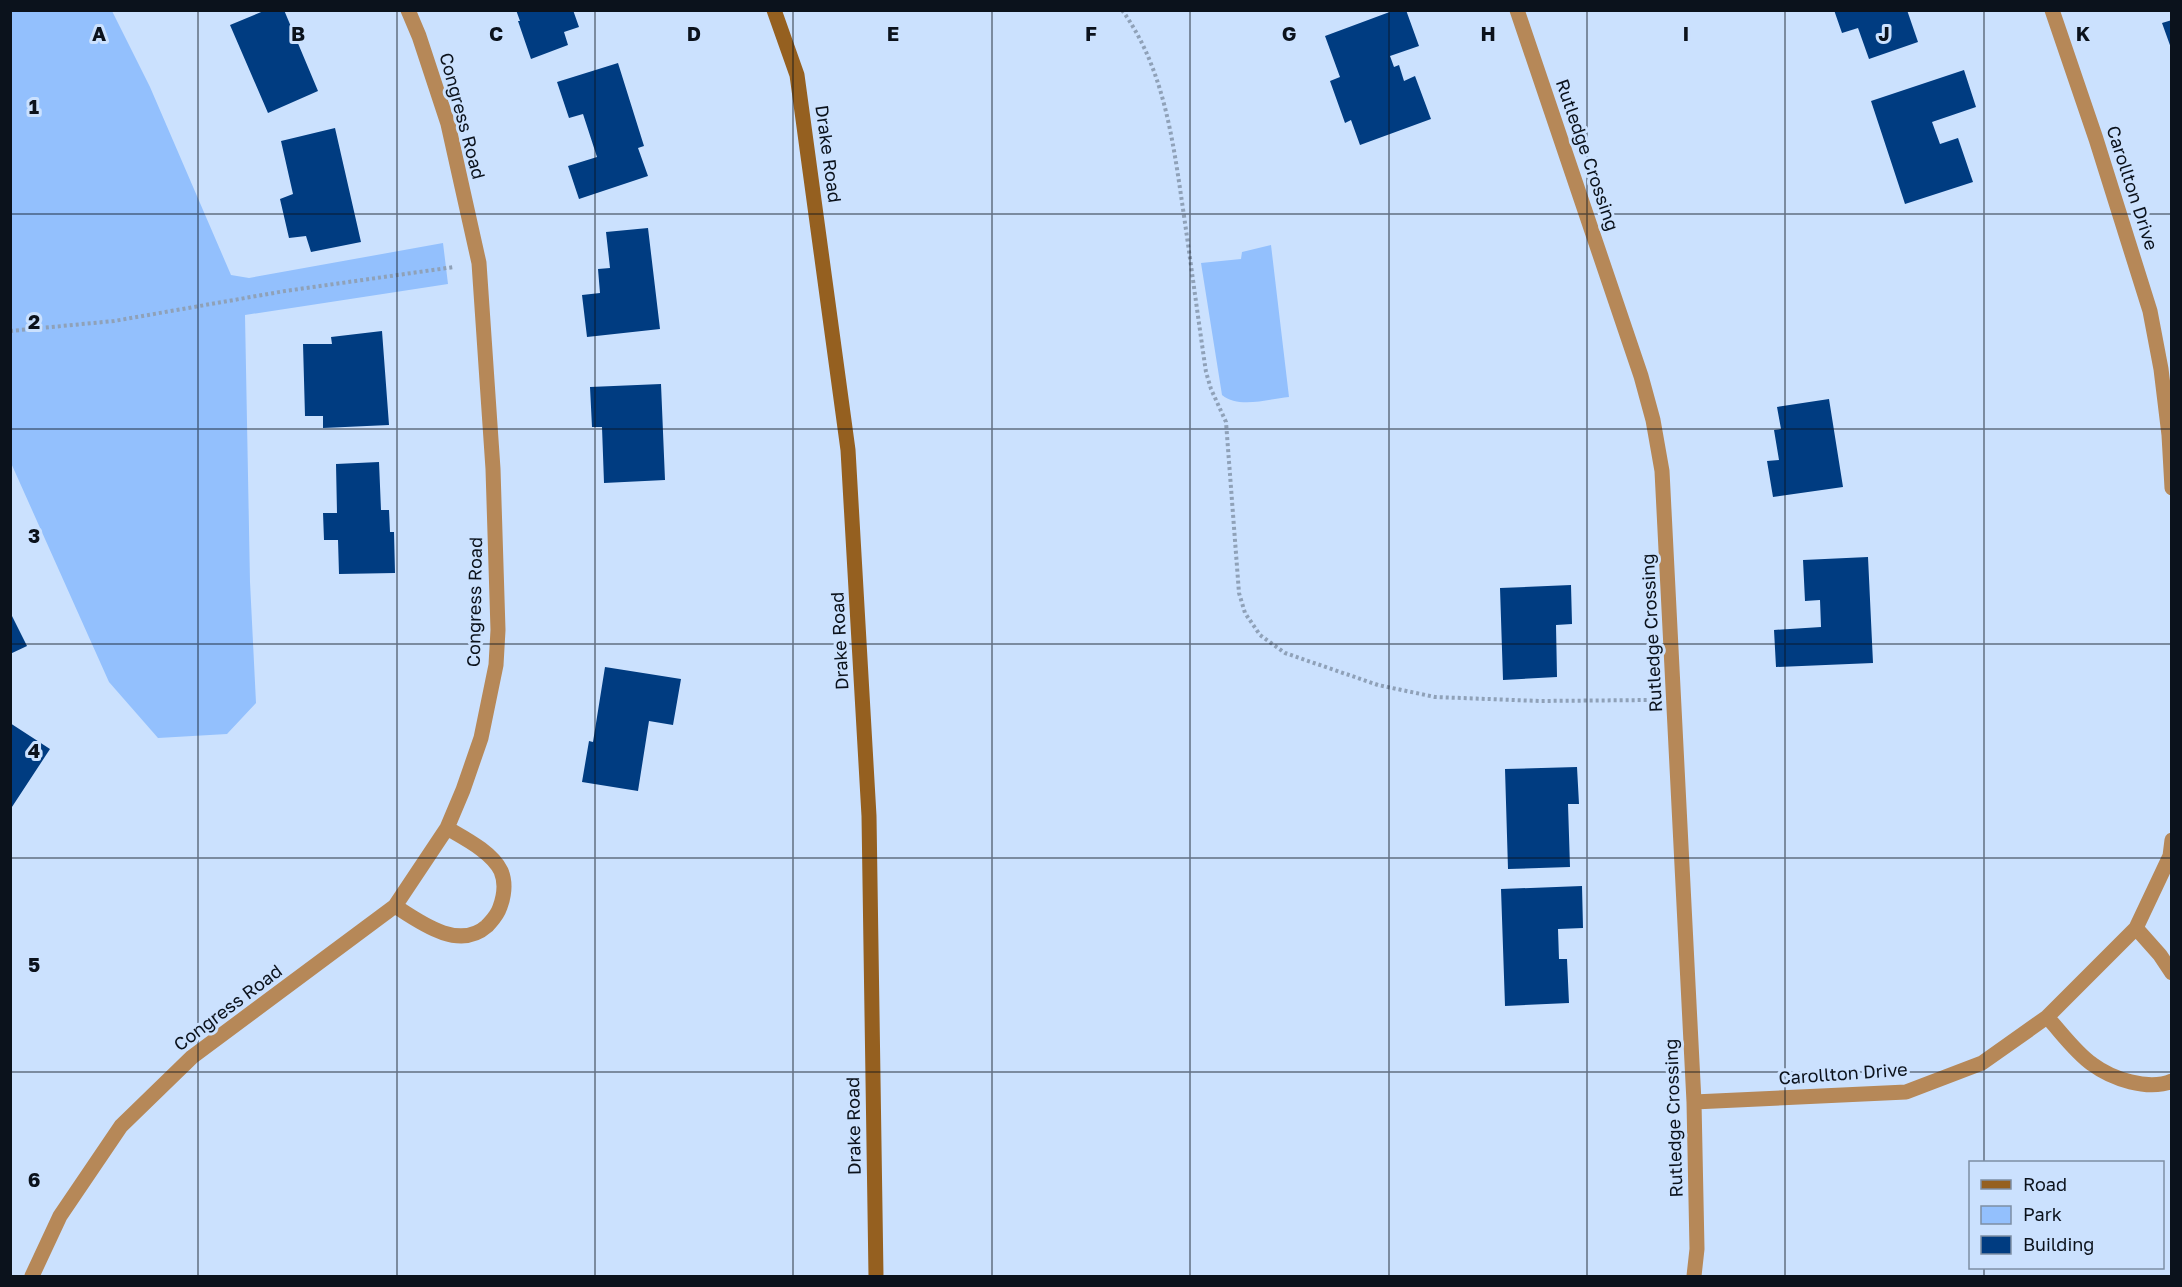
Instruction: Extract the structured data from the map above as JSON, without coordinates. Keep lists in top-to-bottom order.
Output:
{
  "streets": {
    "street": [
      "Congress Road",
      "Drake Road",
      "Rutledge Crossing",
      "Carollton Drive"
    ]
  },
  "crossings": [
    ["Rutledge Crossing", "Carollton Drive"]
  ],
  "legend": ["Road", "Park", "Building"],
  "grid": {
    "columns": [
      "A",
      "B",
      "C",
      "D",
      "E",
      "F",
      "G",
      "H",
      "I",
      "J",
      "K"
    ],
    "rows": [
      "1",
      "2",
      "3",
      "4",
      "5",
      "6"
    ]
  }
}
